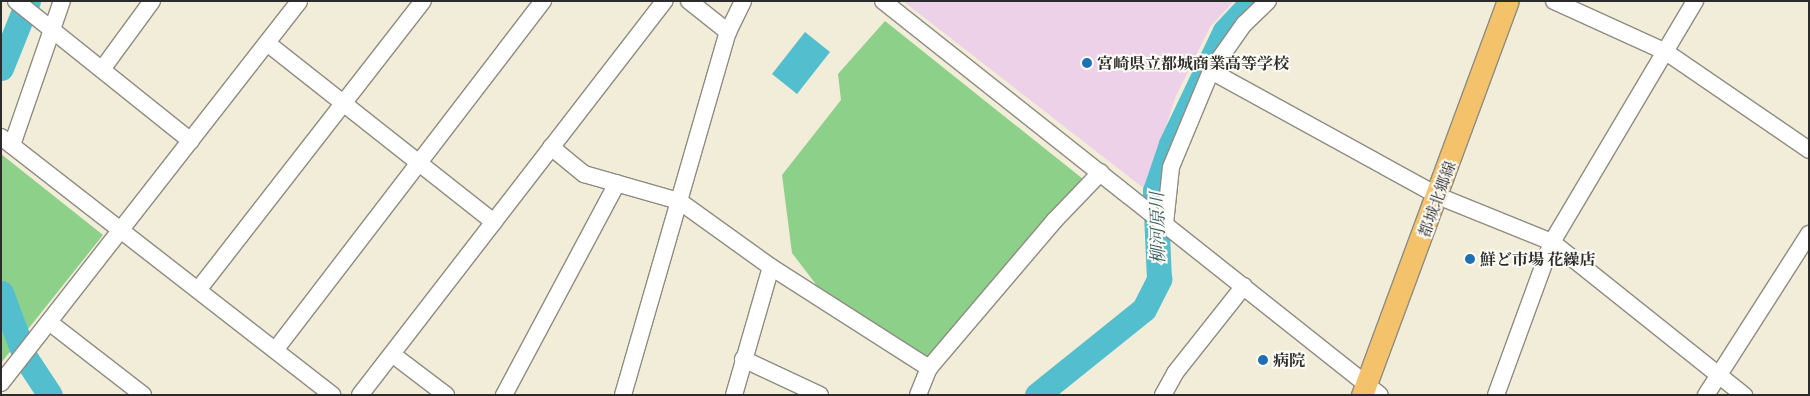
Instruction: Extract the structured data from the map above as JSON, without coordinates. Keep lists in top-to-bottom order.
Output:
{
  "streets": {
    "main road": ["都城北郷線"]
  },
  "water": ["柳河原川"],
  "places": ["宮崎県立都城商業高等学校", "鮮ど市場 花繰店", "病院"]
}
